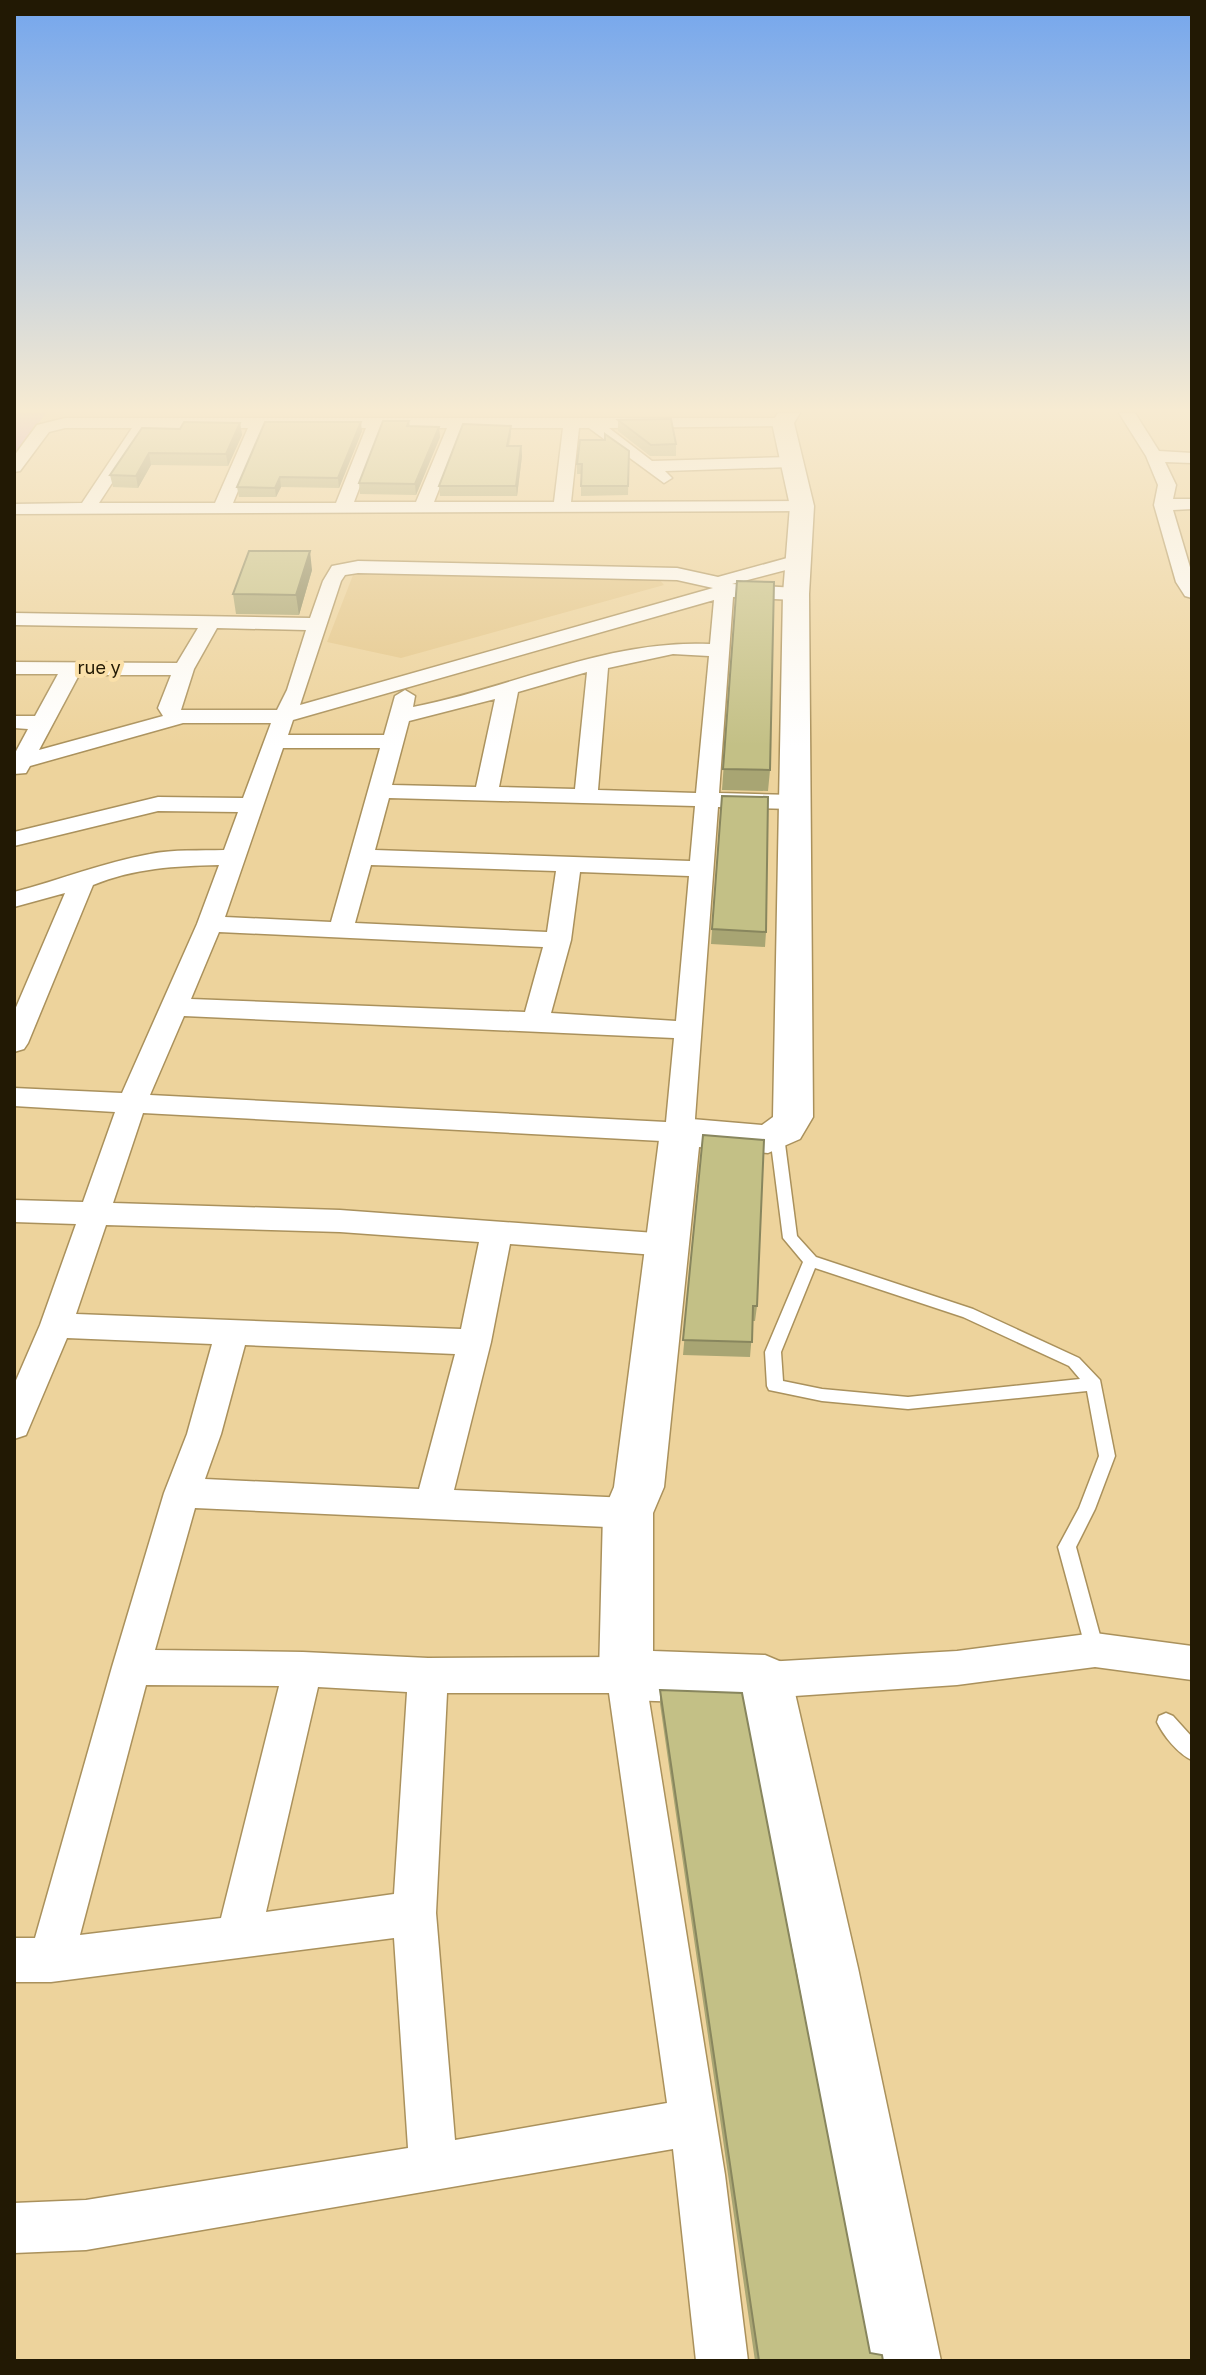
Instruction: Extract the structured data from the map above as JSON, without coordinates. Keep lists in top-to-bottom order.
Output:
{
  "streets": {
    "street": ["rue y"]
  }
}
